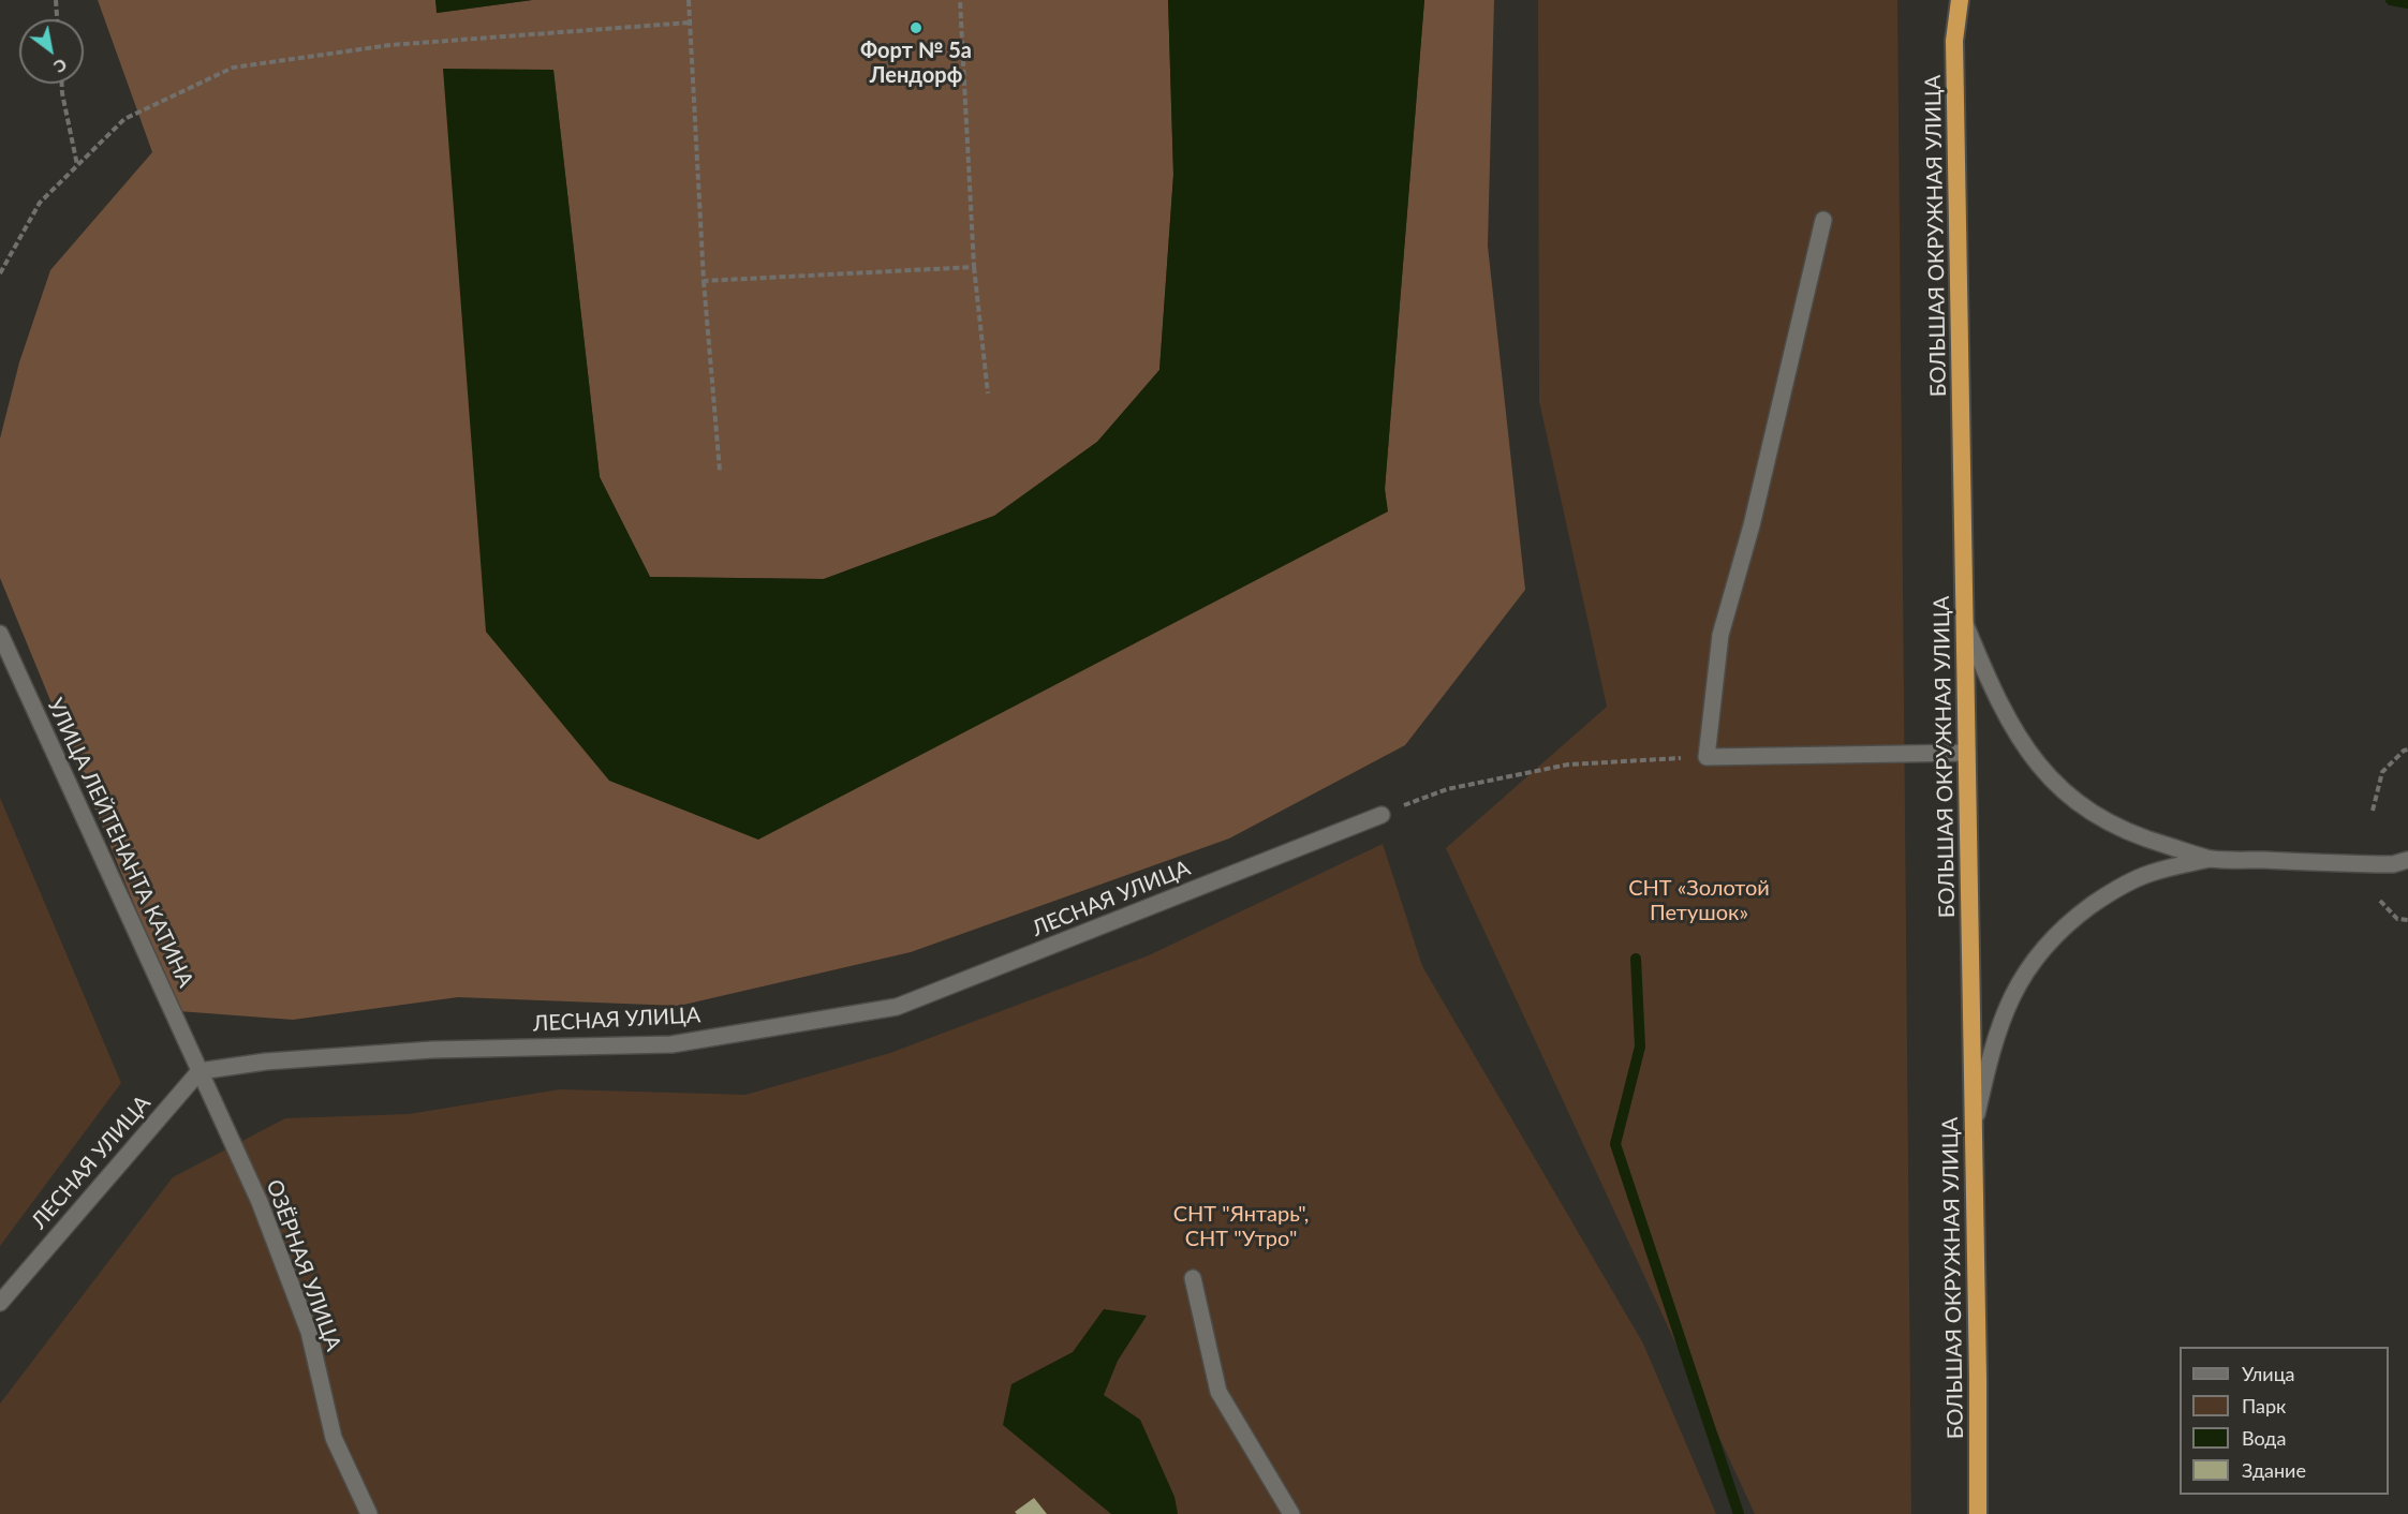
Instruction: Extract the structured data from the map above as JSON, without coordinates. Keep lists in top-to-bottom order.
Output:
{
  "streets": {
    "highway": ["БОЛЬШАЯ ОКРУЖНАЯ УЛИЦА"],
    "street": ["УЛИЦА ЛЕЙТЕНАНТА КАТИНА", "ЛЕСНАЯ УЛИЦА", "ОЗЁРНАЯ УЛИЦА"]
  },
  "crossings": [
    ["УЛИЦА ЛЕЙТЕНАНТА КАТИНА", "ЛЕСНАЯ УЛИЦА"],
    ["УЛИЦА ЛЕЙТЕНАНТА КАТИНА", "ОЗЁРНАЯ УЛИЦА"],
    ["ЛЕСНАЯ УЛИЦА", "ОЗЁРНАЯ УЛИЦА"]
  ],
  "parks": ["СНТ «Золотой Петушок»", "СНТ \"Янтарь\", СНТ \"Утро\""],
  "places": ["Форт № 5а Лендорф"],
  "legend": [
    "Улица",
    "Парк",
    "Вода",
    "Здание"
  ],
  "north": "bottom right"
}
